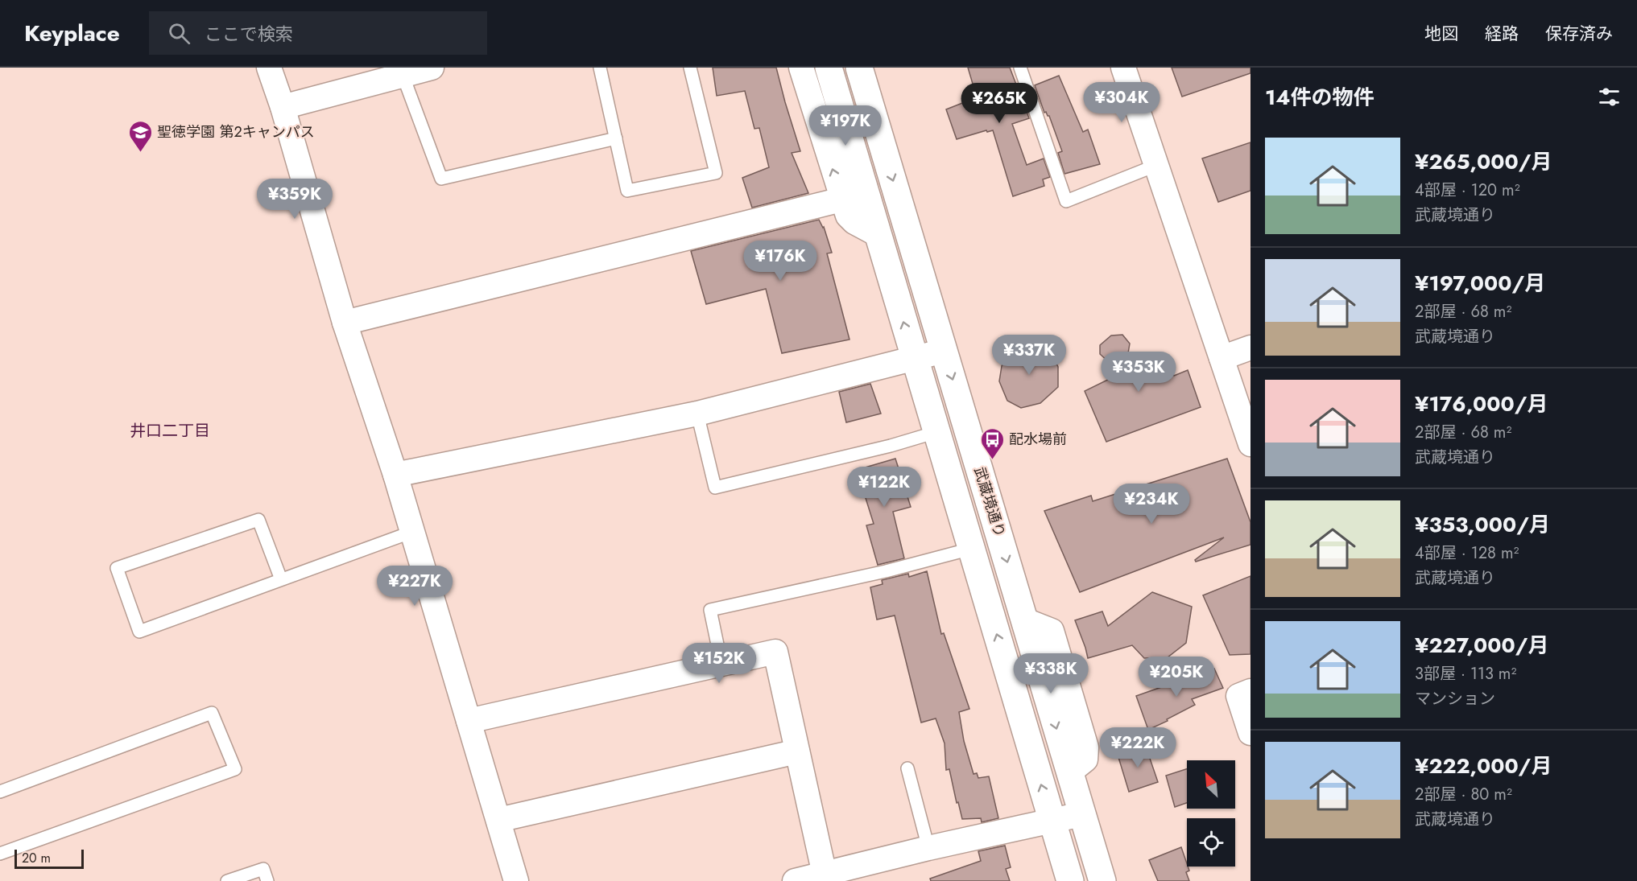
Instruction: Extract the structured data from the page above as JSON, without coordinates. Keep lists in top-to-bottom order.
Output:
{
  "streets": {
    "main road": ["武蔵境通り"]
  },
  "districts": ["井口二丁目"],
  "places": {
    "school or university": ["聖徳学園 第2キャンパス"],
    "bus stop": ["配水場前"]
  },
  "scale_bar": "20 m",
  "north": "top left",
  "page": {
    "header": "Keyplace",
    "search": "ここで検索",
    "nav": ["地図", "経路", "保存済み"],
    "heading": "14件の物件",
    "price": [
      "¥304K",
      "¥265K",
      "¥197K",
      "¥359K",
      "¥176K",
      "¥337K",
      "¥353K",
      "¥122K",
      "¥234K",
      "¥227K",
      "¥152K",
      "¥338K",
      "¥205K",
      "¥222K"
    ],
    "list": [
      {
        "name": "¥265,000/月",
        "note": "4部屋 · 120 m² · 武蔵境通り"
      },
      {
        "name": "¥197,000/月",
        "note": "2部屋 · 68 m² · 武蔵境通り"
      },
      {
        "name": "¥176,000/月",
        "note": "2部屋 · 68 m² · 武蔵境通り"
      },
      {
        "name": "¥353,000/月",
        "note": "4部屋 · 128 m² · 武蔵境通り"
      },
      {
        "name": "¥227,000/月",
        "note": "3部屋 · 113 m² · マンション"
      },
      {
        "name": "¥222,000/月",
        "note": "2部屋 · 80 m² · 武蔵境通り"
      }
    ],
    "scale": "20 m"
  }
}
